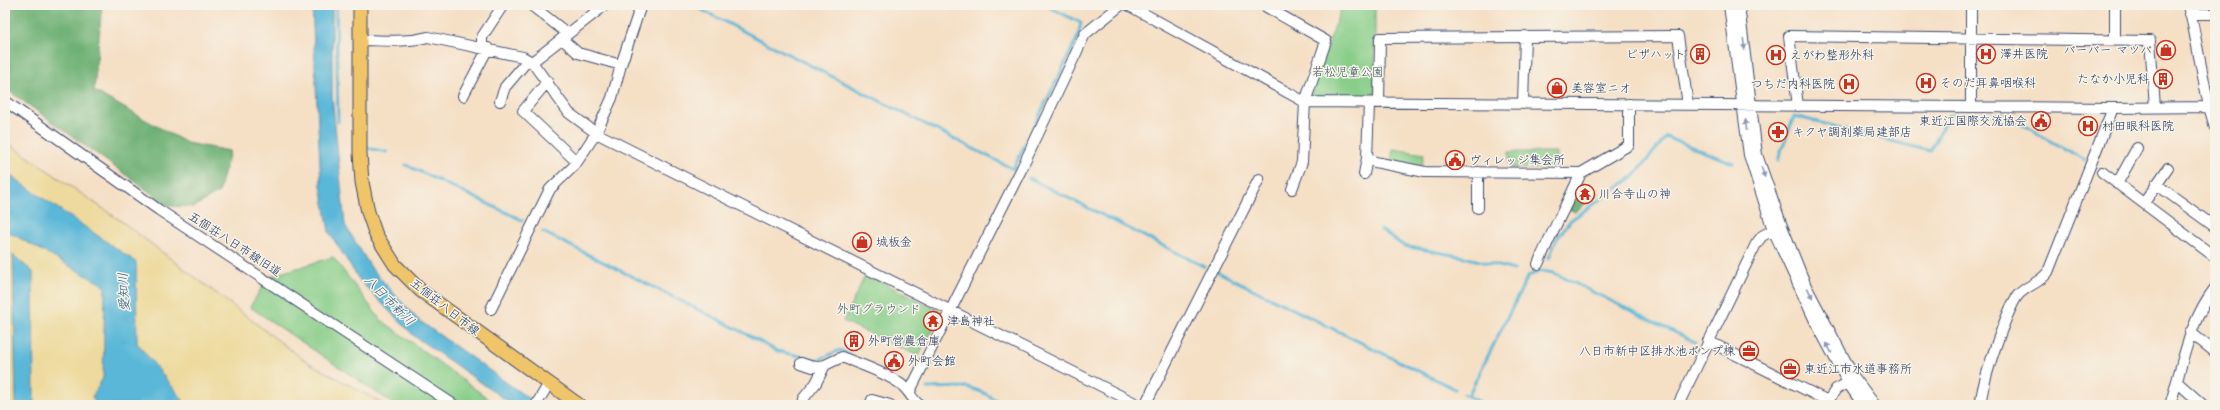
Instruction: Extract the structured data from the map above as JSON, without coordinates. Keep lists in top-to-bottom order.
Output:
{
  "streets": {
    "main road": ["五個荘八日市線"],
    "street": ["五個荘八日市線旧道"]
  },
  "water": ["愛知川", "八日市新川"],
  "parks": ["若松児童公園", "外町グラウンド"],
  "places": {
    "shop": ["バーバー マツバ", "美容室ニオ", "城板金"],
    "building": ["ピザハット", "たなか小児科", "外町営農倉庫"],
    "hospital": [
      "澤井医院",
      "えがわ整形外科",
      "そのだ耳鼻咽喉科",
      "つちだ内科医院",
      "村田眼科医院"
    ],
    "public building": ["東近江国際交流協会", "ヴィレッジ集会所", "外町会館"],
    "pharmacy": ["キクヤ調剤薬局建部店"],
    "temple": ["川合寺山の神", "津島神社"],
    "office": ["八日市新中区排水池ポンプ棟", "東近江市水道事務所"]
  }
}
